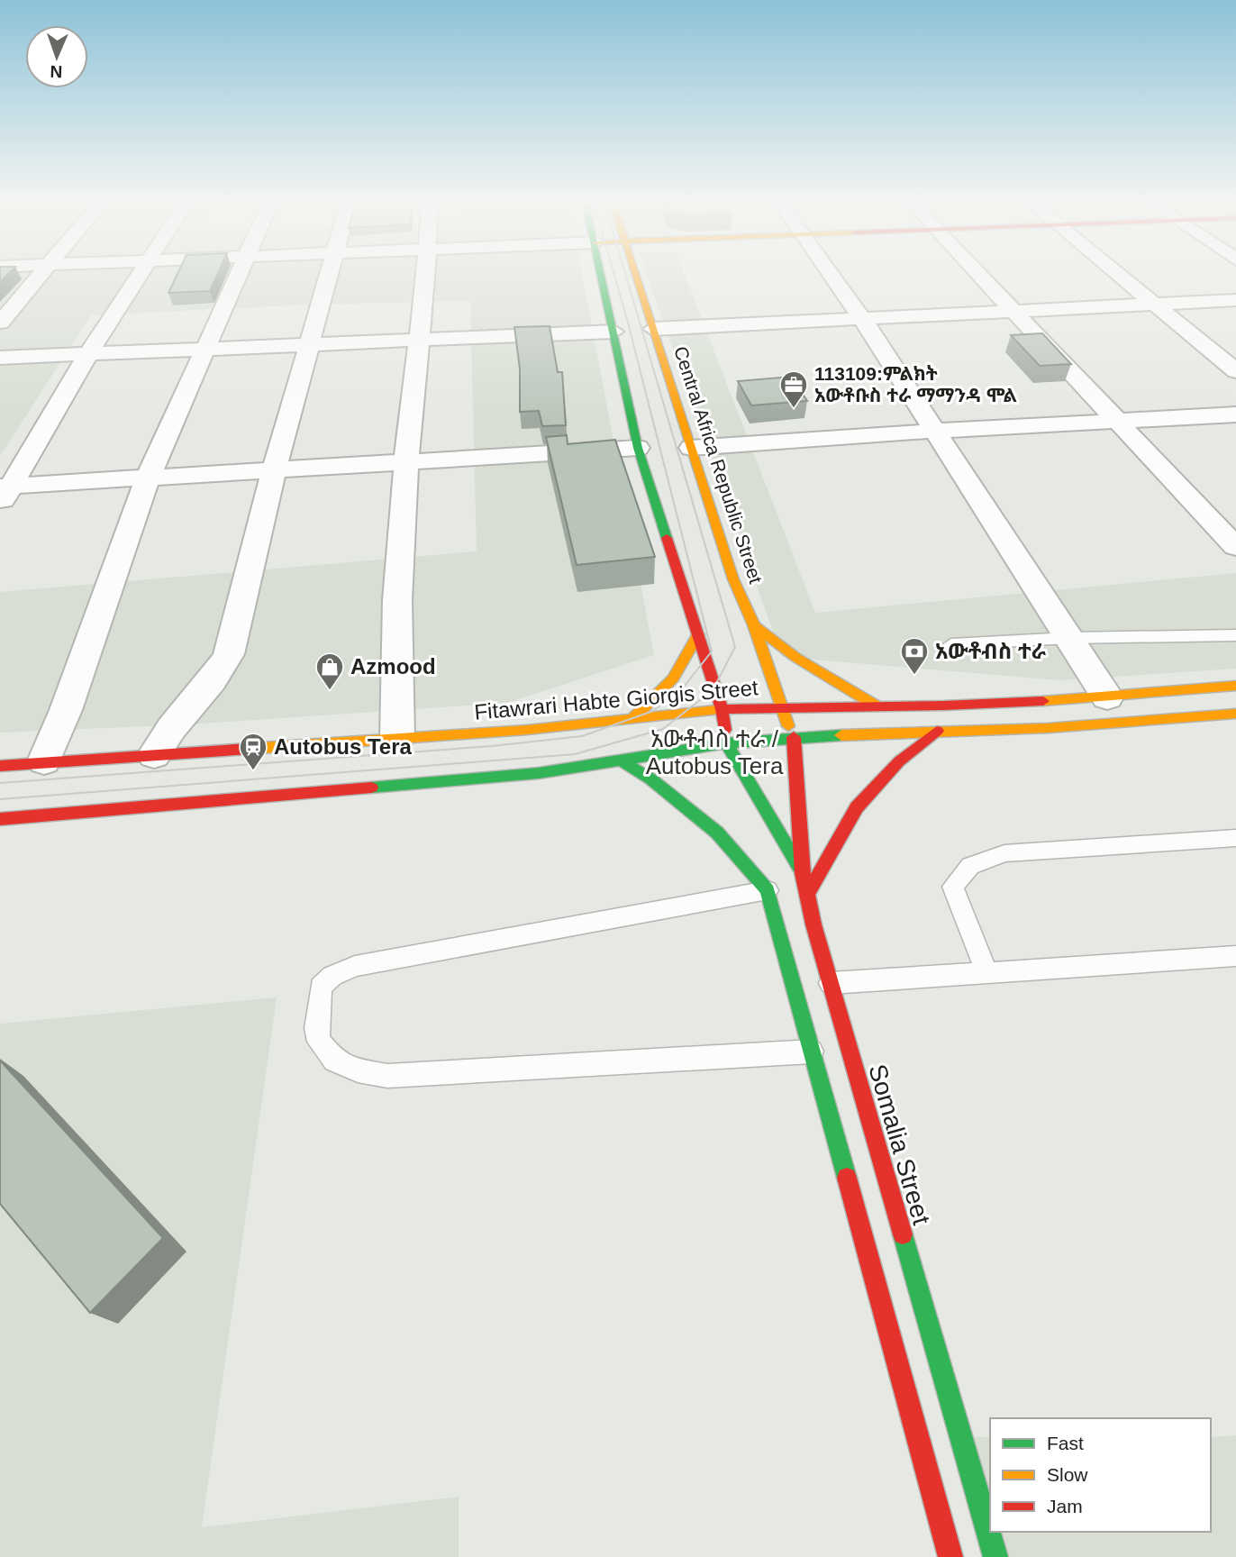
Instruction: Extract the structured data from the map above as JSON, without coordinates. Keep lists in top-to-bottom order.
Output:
{
  "streets": {
    "main road": ["Central Africa Republic Street", "Fitawrari Habte Giorgis Street", "Somalia Street"]
  },
  "crossings": [
    ["Central Africa Republic Street", "Fitawrari Habte Giorgis Street"],
    ["Central Africa Republic Street", "Somalia Street"]
  ],
  "districts": ["አውቶብስ ተራ / Autobus Tera"],
  "places": {
    "office": ["113109:ምልክት አውቶቡስ ተራ ማማንዳ ሞል"],
    "bank": ["አውቶብስ ተራ"],
    "shop": ["Azmood"],
    "station": ["Autobus Tera"]
  },
  "legend": ["Fast", "Slow", "Jam"],
  "north": "bottom"
}
